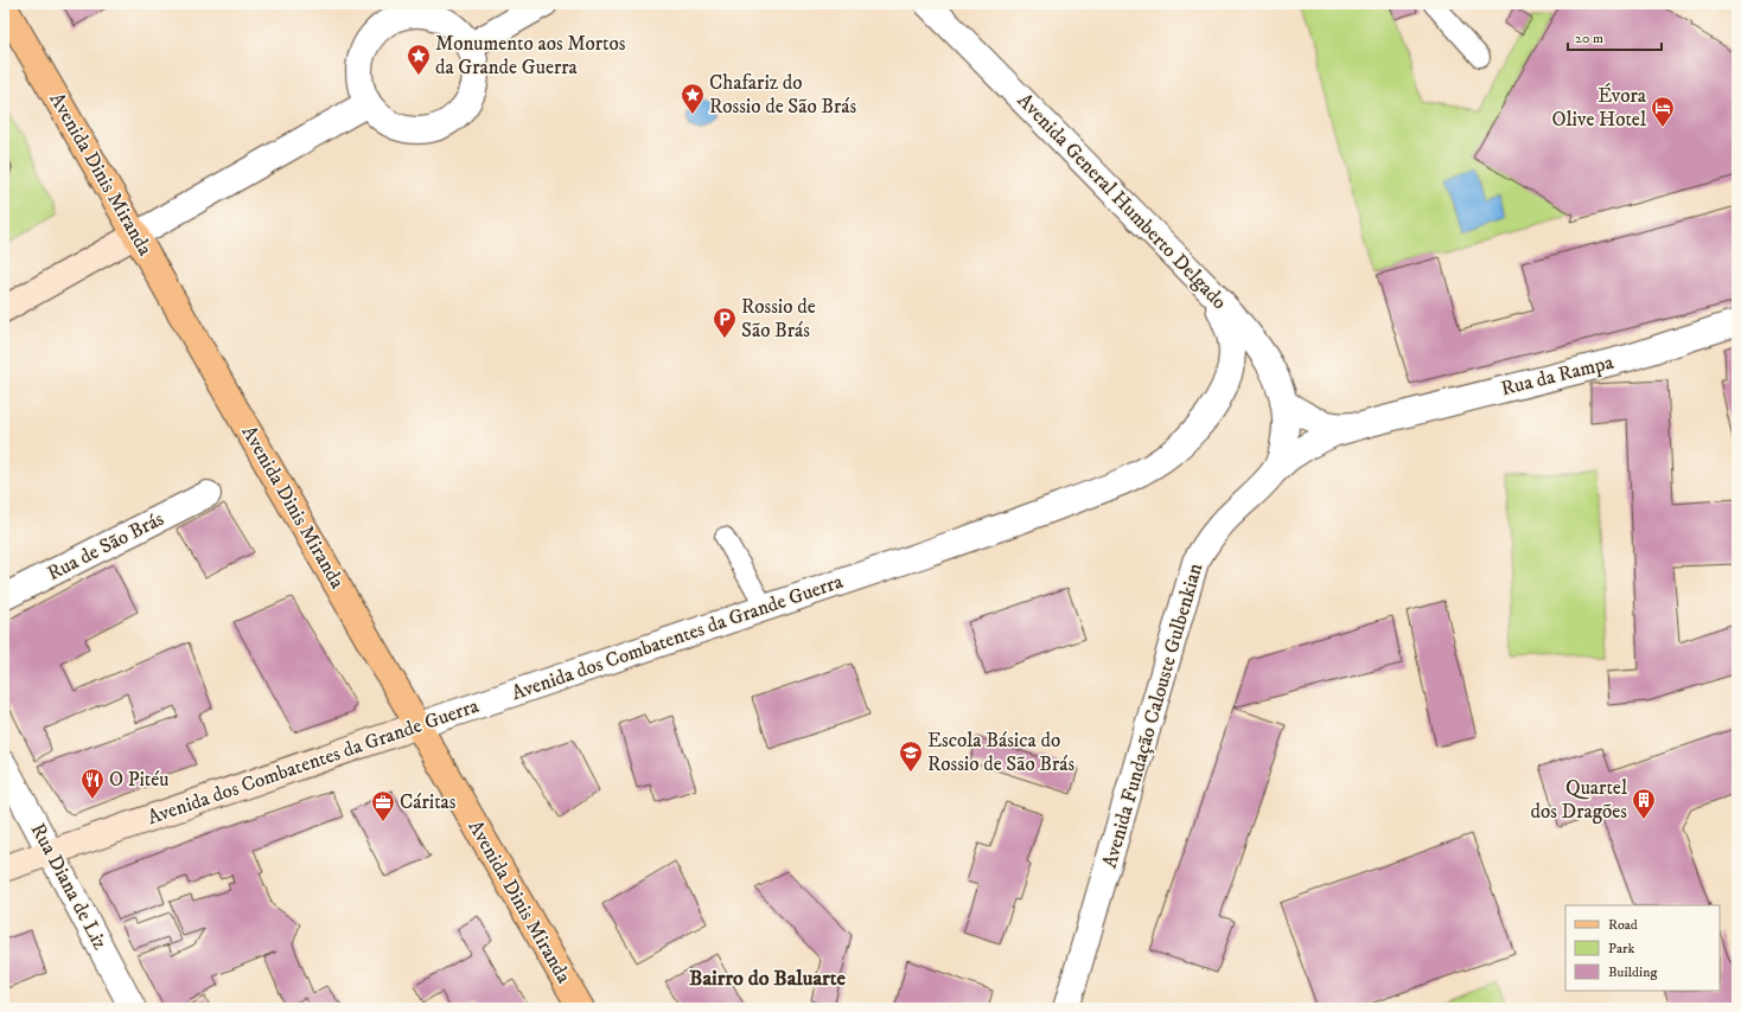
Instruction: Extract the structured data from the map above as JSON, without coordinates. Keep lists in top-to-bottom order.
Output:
{
  "streets": {
    "main road": ["Avenida Dinis Miranda"],
    "street": [
      "Avenida General Humberto Delgado",
      "Rua da Rampa",
      "Rua de São Brás",
      "Avenida dos Combatentes da Grande Guerra",
      "Avenida Fundação Calouste Gulbenkian",
      "Rua Diana de Liz"
    ]
  },
  "crossings": [
    ["Avenida Dinis Miranda", "Avenida dos Combatentes da Grande Guerra"],
    ["Avenida General Humberto Delgado", "Rua da Rampa"],
    ["Avenida General Humberto Delgado", "Avenida dos Combatentes da Grande Guerra"],
    ["Avenida General Humberto Delgado", "Avenida Fundação Calouste Gulbenkian"],
    ["Rua da Rampa", "Avenida Fundação Calouste Gulbenkian"],
    ["Avenida dos Combatentes da Grande Guerra", "Rua Diana de Liz"]
  ],
  "districts": ["Bairro do Baluarte"],
  "places": {
    "place": ["Monumento aos Mortos da Grande Guerra", "Chafariz do Rossio de São Brás"],
    "hotel": ["Évora Olive Hotel"],
    "parking": ["Rossio de São Brás"],
    "school or university": ["Escola Básica do Rossio de São Brás"],
    "restaurant": ["O Pitéu"],
    "building": ["Quartel dos Dragões"],
    "office": ["Cáritas"]
  },
  "legend": ["Road", "Park", "Building"],
  "scale_bar": "20 m"
}
